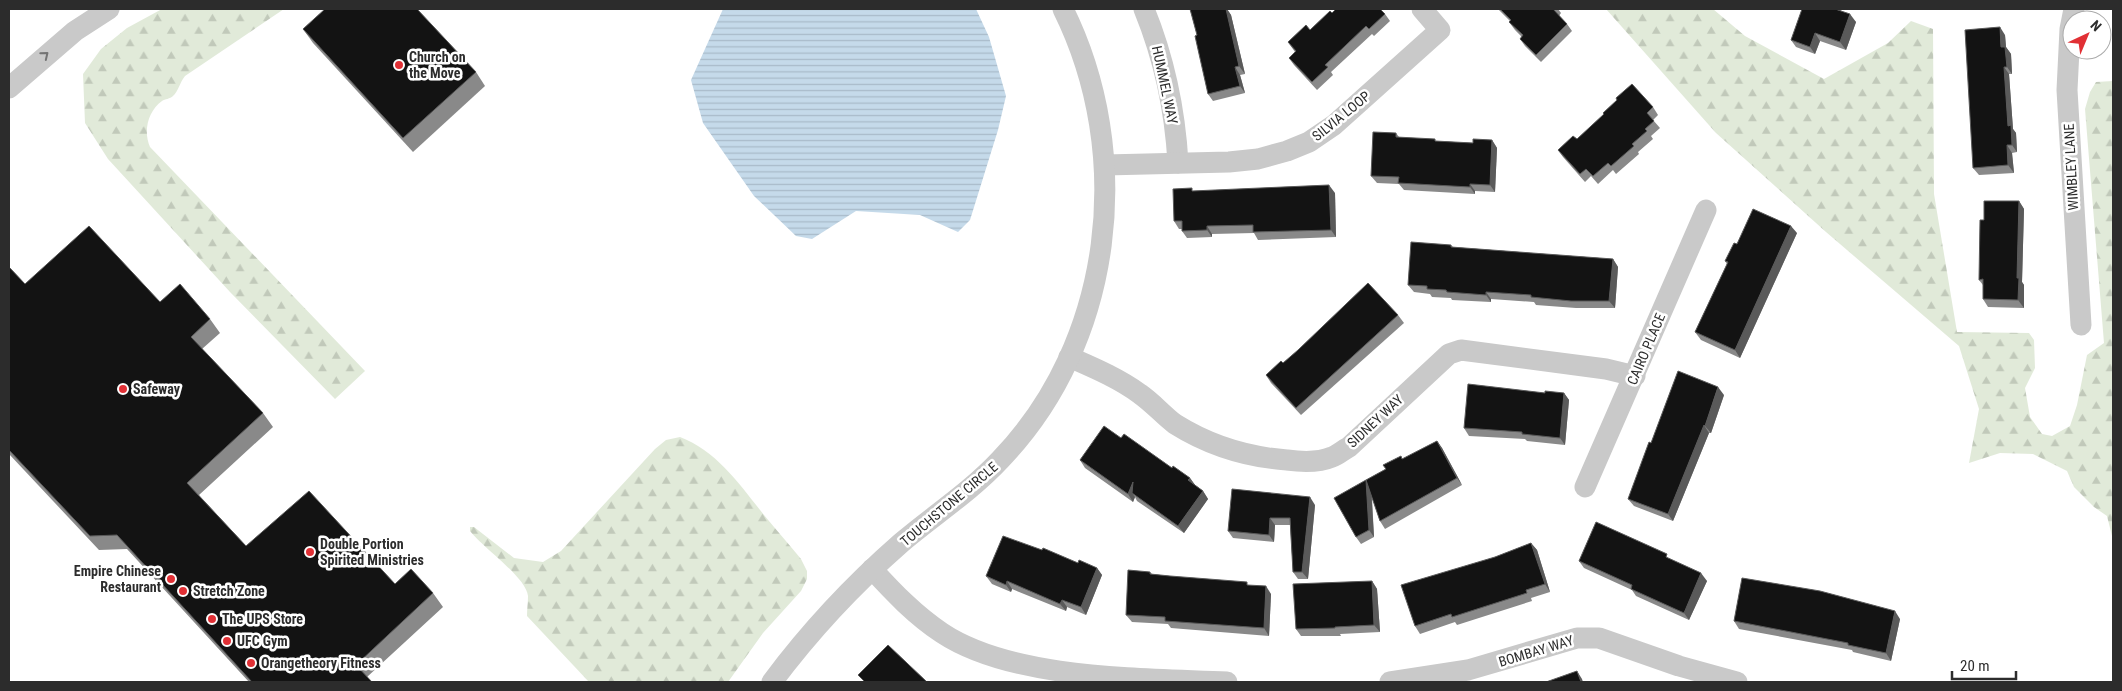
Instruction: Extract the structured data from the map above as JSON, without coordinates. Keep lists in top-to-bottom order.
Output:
{
  "streets": {
    "street": [
      "HUMMEL WAY",
      "SILVIA LOOP",
      "WIMBLEY LANE",
      "CAIRO PLACE",
      "SIDNEY WAY",
      "TOUCHSTONE CIRCLE",
      "BOMBAY WAY"
    ]
  },
  "crossings": [
    ["HUMMEL WAY", "SILVIA LOOP"],
    ["SILVIA LOOP", "TOUCHSTONE CIRCLE"],
    ["CAIRO PLACE", "SIDNEY WAY"],
    ["SIDNEY WAY", "TOUCHSTONE CIRCLE"]
  ],
  "places": [
    "Church on the Move",
    "Safeway",
    "Double Portion Spirited Ministries",
    "Empire Chinese Restaurant",
    "Stretch Zone",
    "The UPS Store",
    "UFC Gym",
    "Orangetheory Fitness"
  ],
  "scale_bar": "20 m",
  "north": "top right"
}
